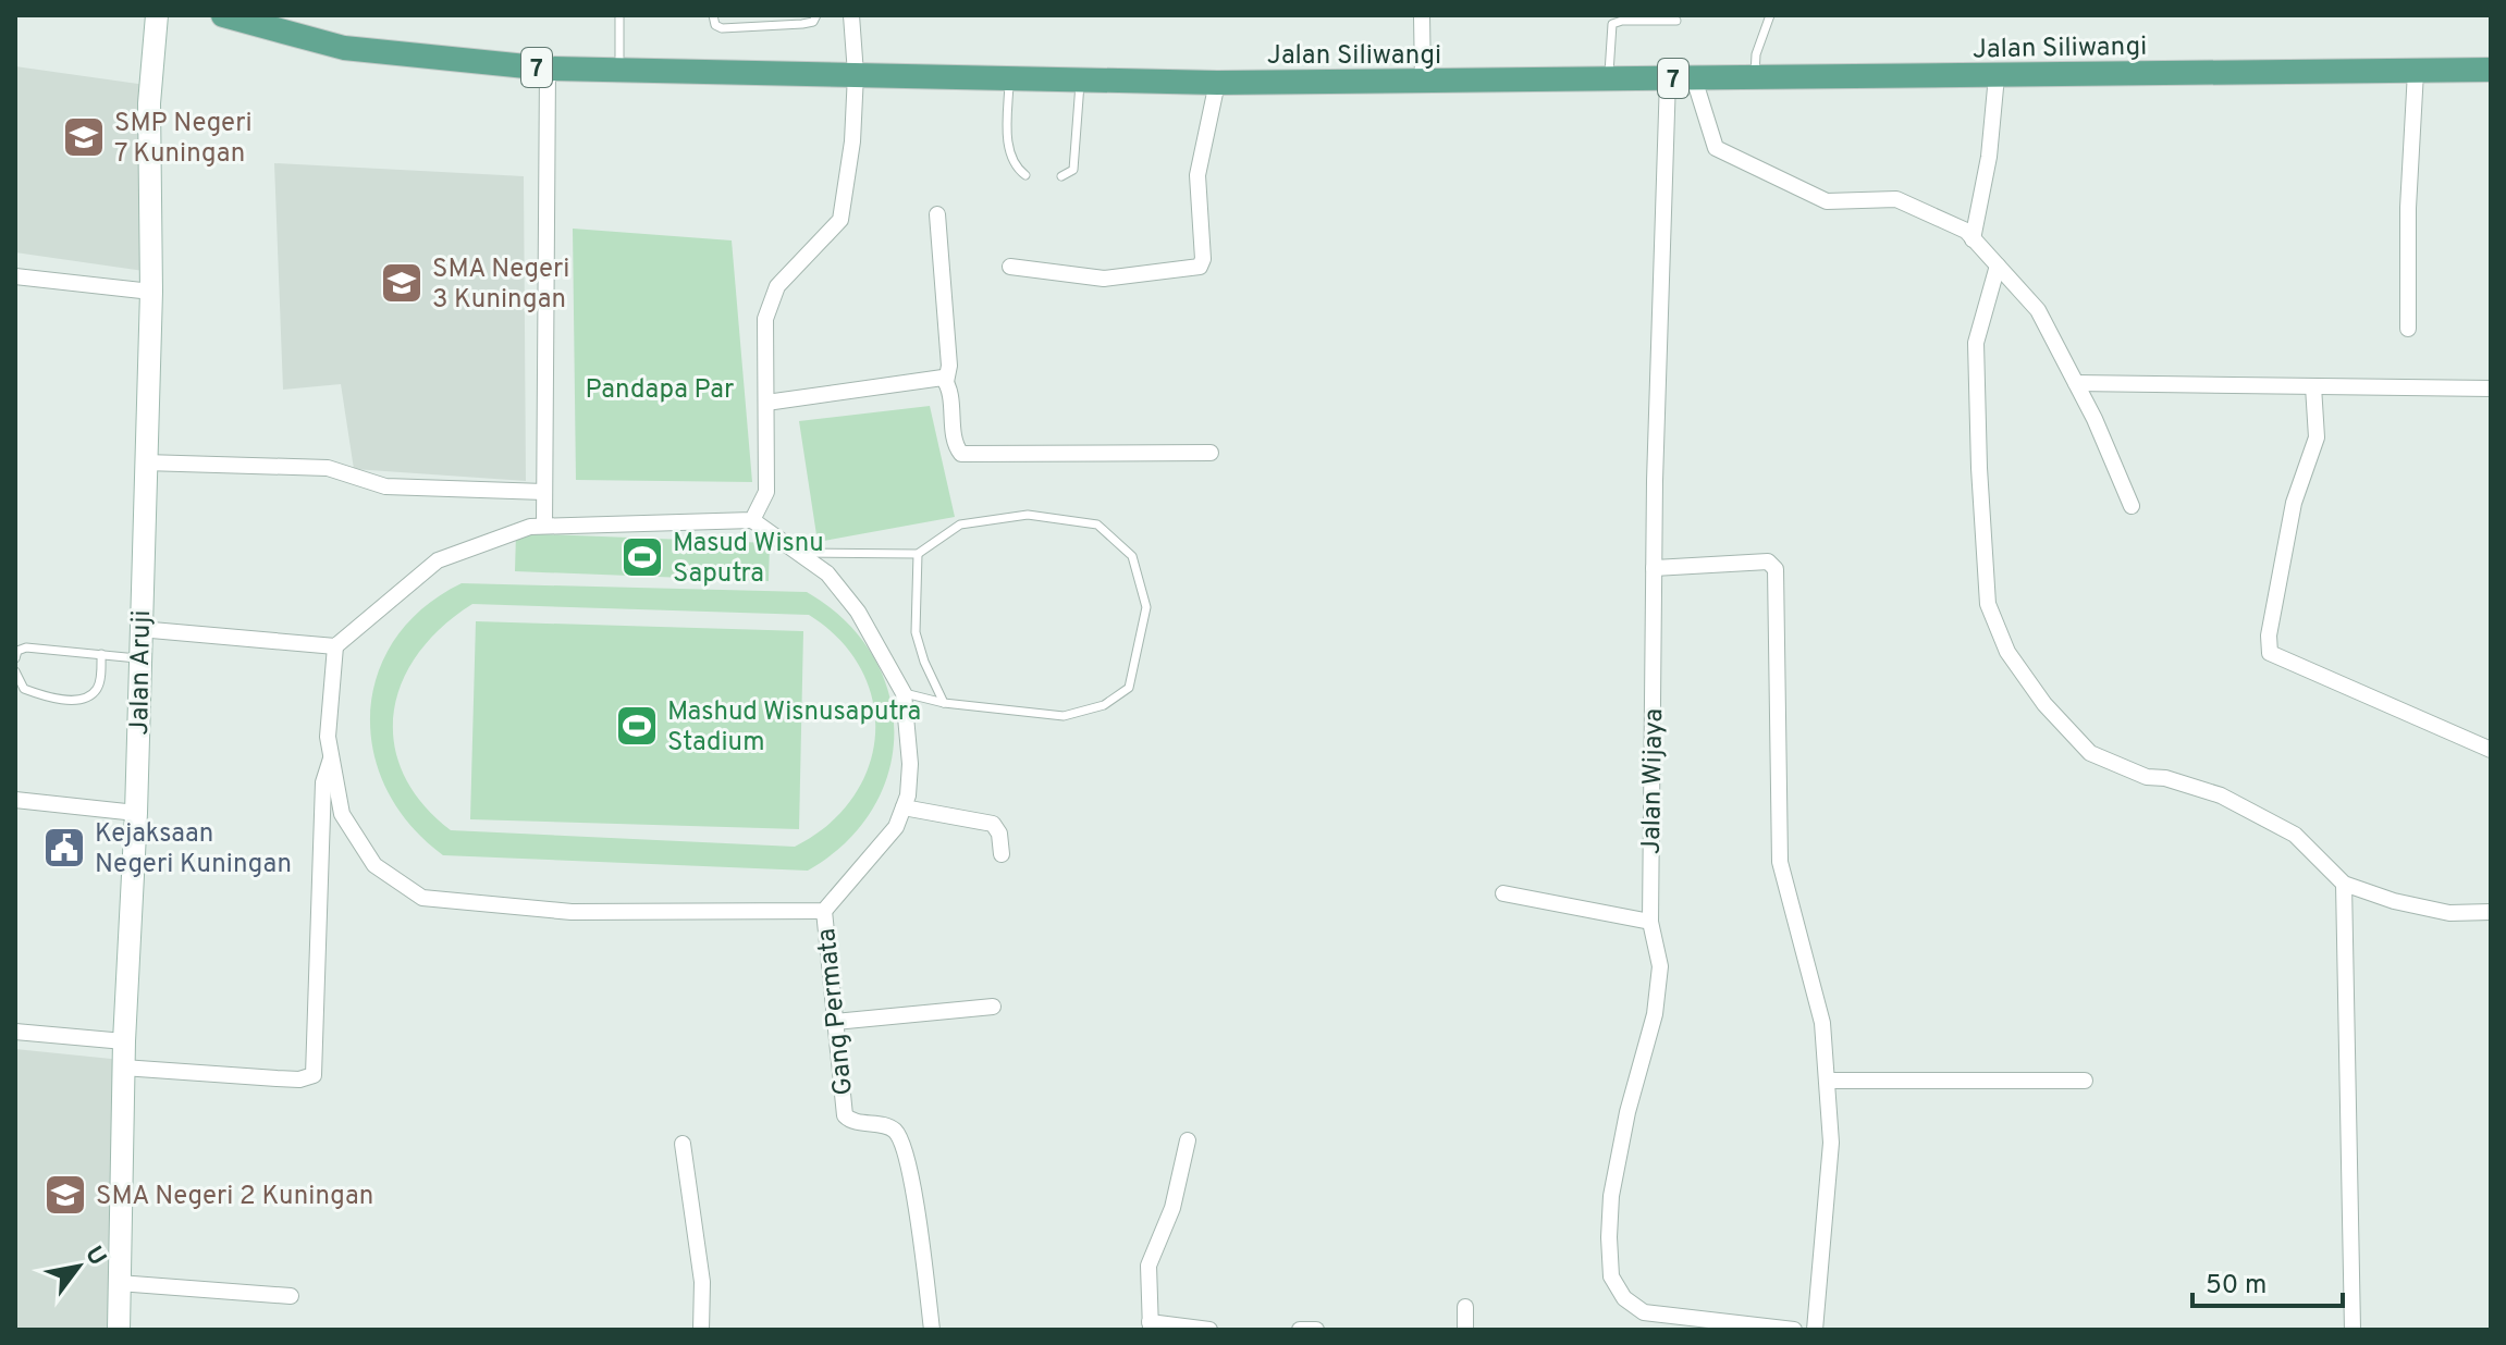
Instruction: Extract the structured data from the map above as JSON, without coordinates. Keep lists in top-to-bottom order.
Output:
{
  "streets": {
    "main road": ["Jalan Siliwangi", "7"],
    "street": ["Jalan Aruji", "Jalan Wijaya", "Gang Permata"]
  },
  "crossings": [
    ["Jalan Siliwangi", "Jalan Wijaya"]
  ],
  "parks": ["Pandapa Par"],
  "places": {
    "school or university": ["SMP Negeri 7 Kuningan", "SMA Negeri 3 Kuningan", "SMA Negeri 2 Kuningan"],
    "sports": ["Masud Wisnu Saputra", "Mashud Wisnusaputra Stadium"],
    "public building": ["Kejaksaan Negeri Kuningan"]
  },
  "scale_bar": "50 m",
  "north": "top right"
}
